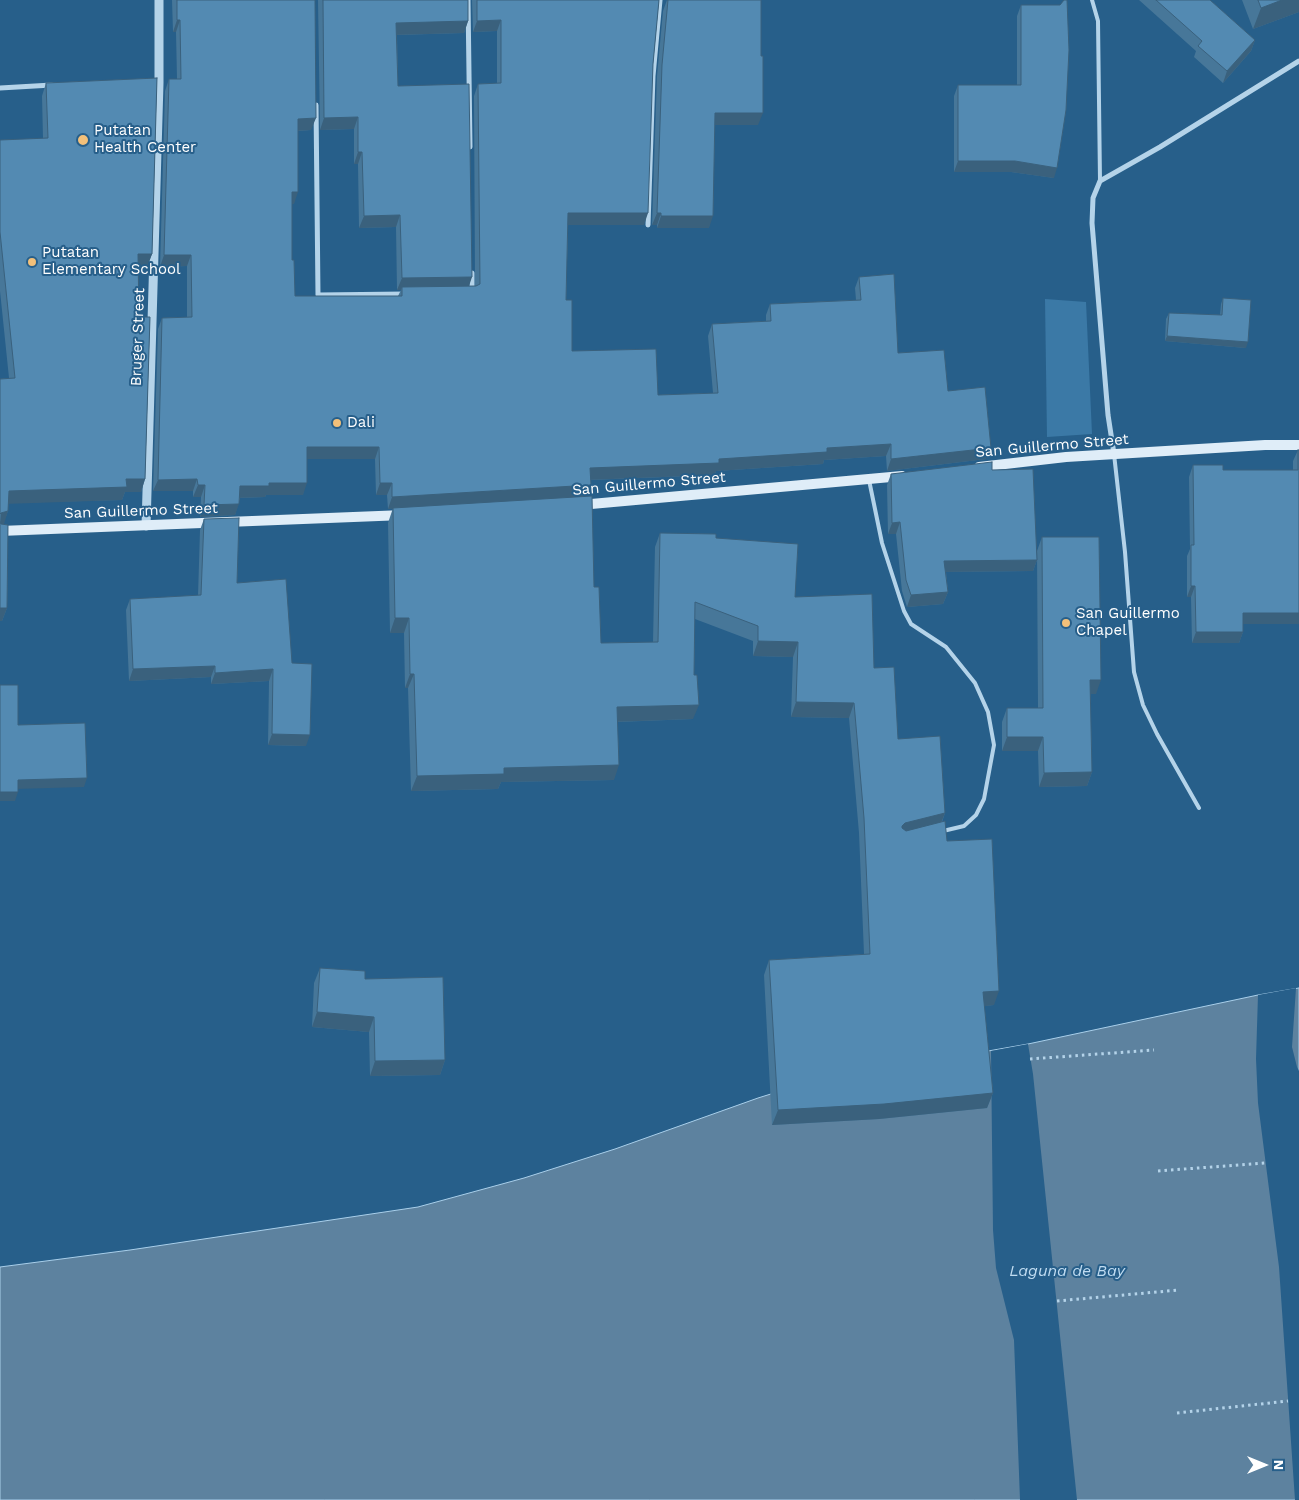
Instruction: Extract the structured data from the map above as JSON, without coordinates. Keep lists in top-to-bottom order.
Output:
{
  "streets": {
    "main road": ["San Guillermo Street"],
    "street": ["Bruger Street"]
  },
  "crossings": [
    ["Bruger Street", "San Guillermo Street"]
  ],
  "water": ["Laguna de Bay"],
  "places": [
    "Putatan Health Center",
    "Putatan Elementary School",
    "Dali",
    "San Guillermo Chapel"
  ],
  "north": "right"
}
